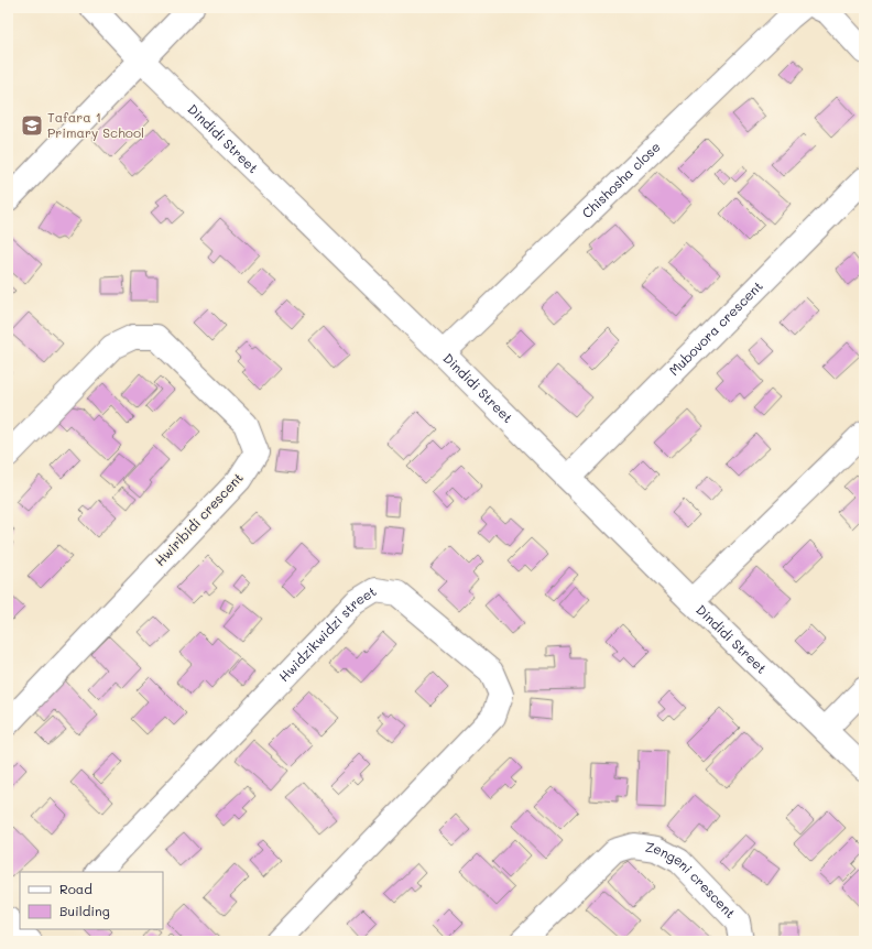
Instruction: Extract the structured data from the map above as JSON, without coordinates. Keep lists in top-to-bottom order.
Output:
{
  "streets": {
    "street": [
      "Dindidi Street",
      "Chishosha close",
      "Mubovora crescent",
      "Hwiribidi crescent",
      "Hwidzikwidzi street",
      "Zengeni crescent"
    ]
  },
  "crossings": [
    ["Dindidi Street", "Chishosha close"],
    ["Dindidi Street", "Mubovora crescent"]
  ],
  "places": {
    "school or university": ["Tafara 1 Primary School"]
  },
  "legend": ["Road", "Building"]
}
